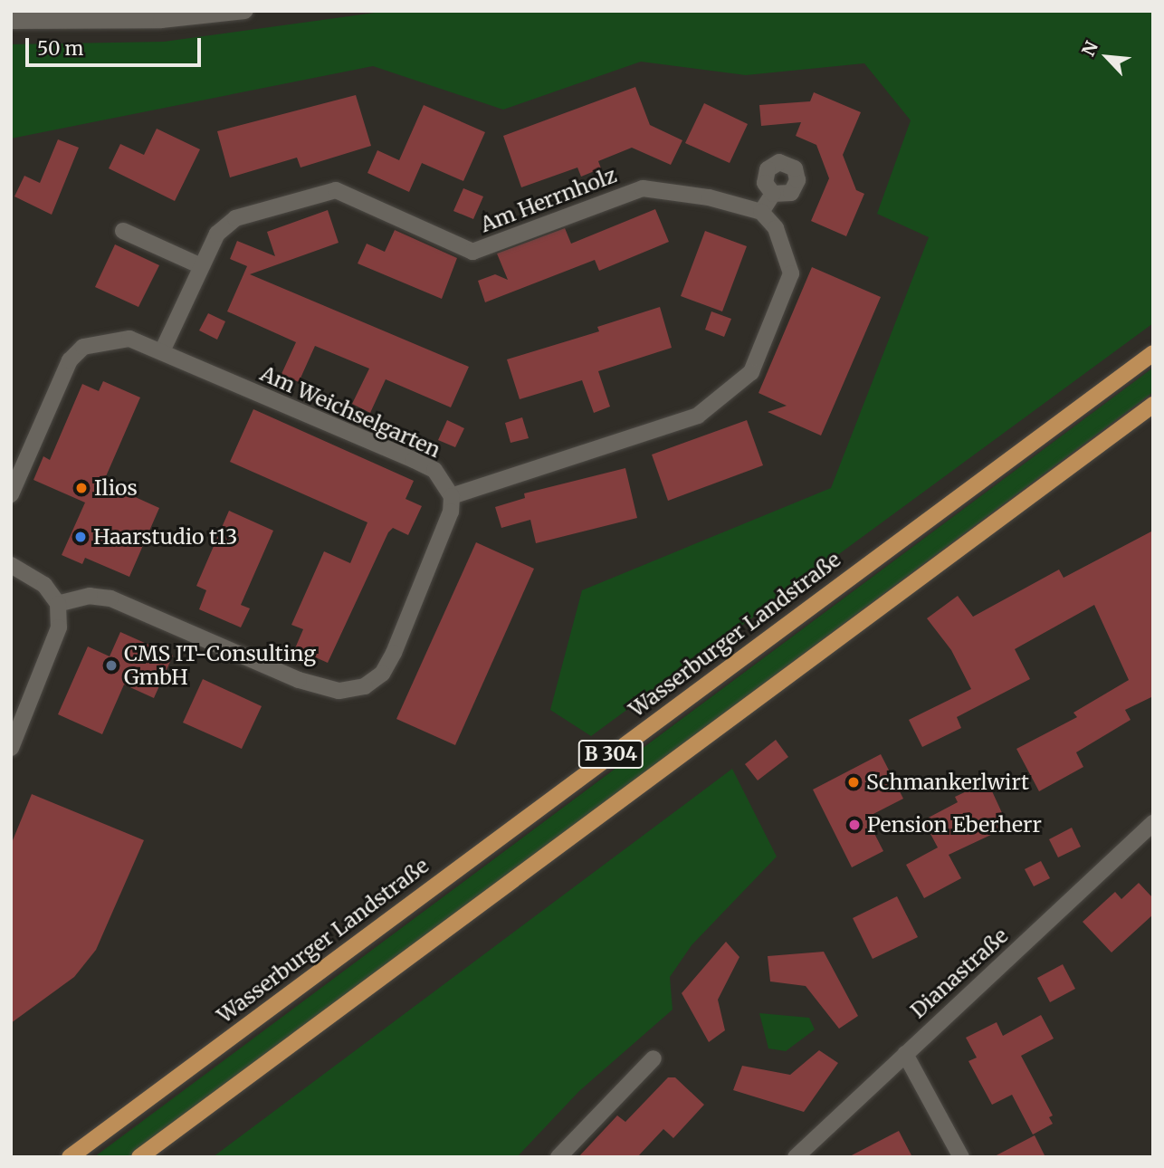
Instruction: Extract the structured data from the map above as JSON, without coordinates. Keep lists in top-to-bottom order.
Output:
{
  "streets": {
    "main road": ["Wasserburger Landstraße", "B 304"],
    "street": ["Am Herrnholz", "Am Weichselgarten", "Dianastraße"]
  },
  "crossings": [
    ["Am Herrnholz", "Am Weichselgarten"]
  ],
  "places": [
    "Ilios",
    "Haarstudio t13",
    "CMS IT-Consulting GmbH",
    "Schmankerlwirt",
    "Pension Eberherr"
  ],
  "scale_bar": "50 m",
  "north": "top left"
}
